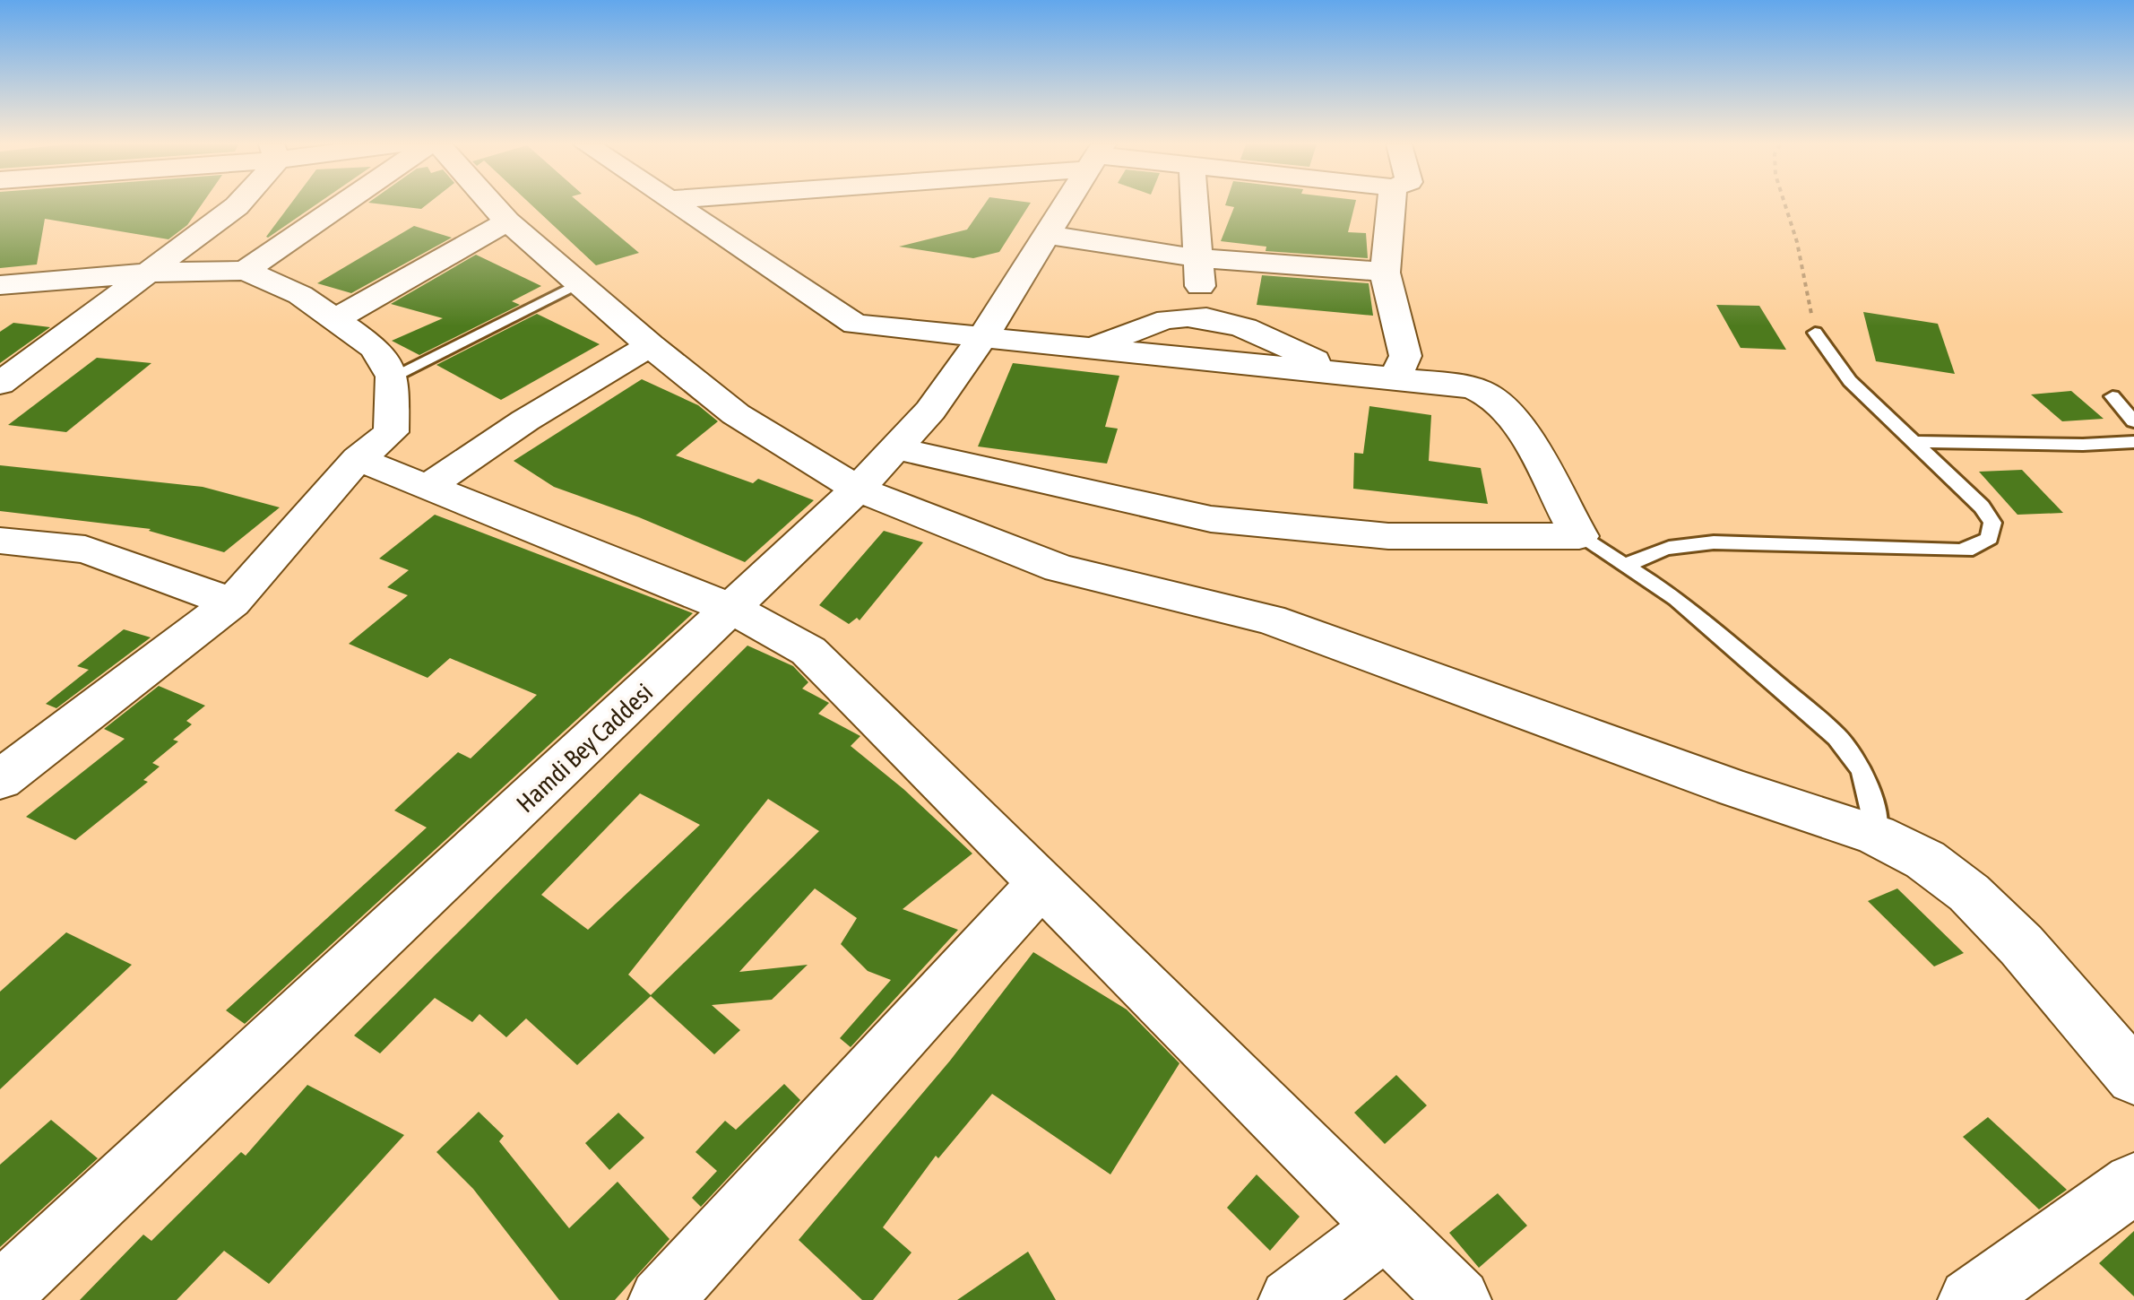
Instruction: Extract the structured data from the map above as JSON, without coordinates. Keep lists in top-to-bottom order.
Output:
{
  "streets": {
    "street": ["Hamdi Bey Caddesi"]
  }
}
